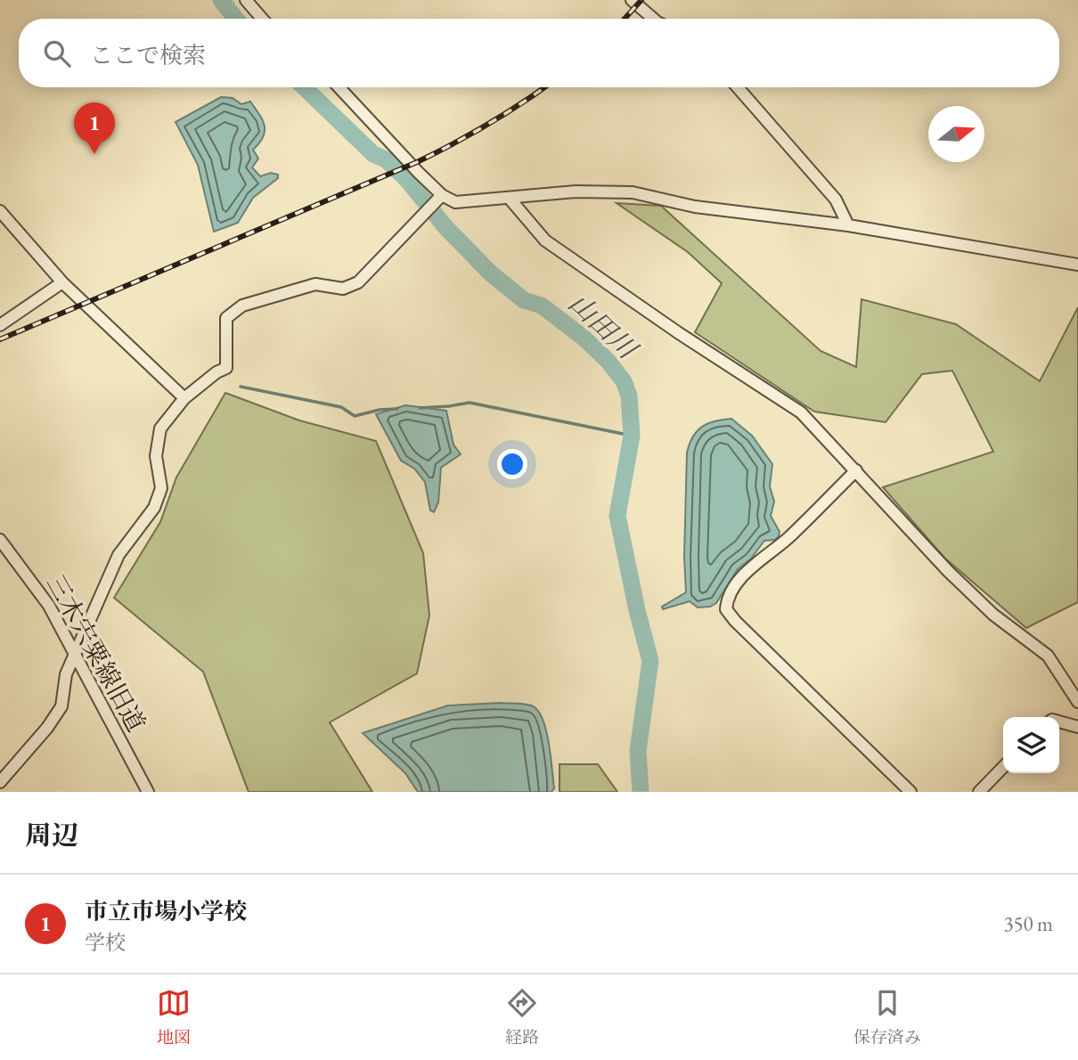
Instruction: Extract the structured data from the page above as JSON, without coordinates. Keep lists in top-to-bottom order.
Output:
{
  "streets": {
    "street": ["三木宍粟線旧道"]
  },
  "water": ["山田川"],
  "north": "right",
  "page": {
    "search": "ここで検索",
    "pins": "1",
    "heading": "周辺",
    "list": [
      {
        "mark": "1",
        "name": "市立市場小学校",
        "note": "学校",
        "value": "350 m"
      }
    ],
    "nav": ["地図", "経路", "保存済み"]
  }
}
